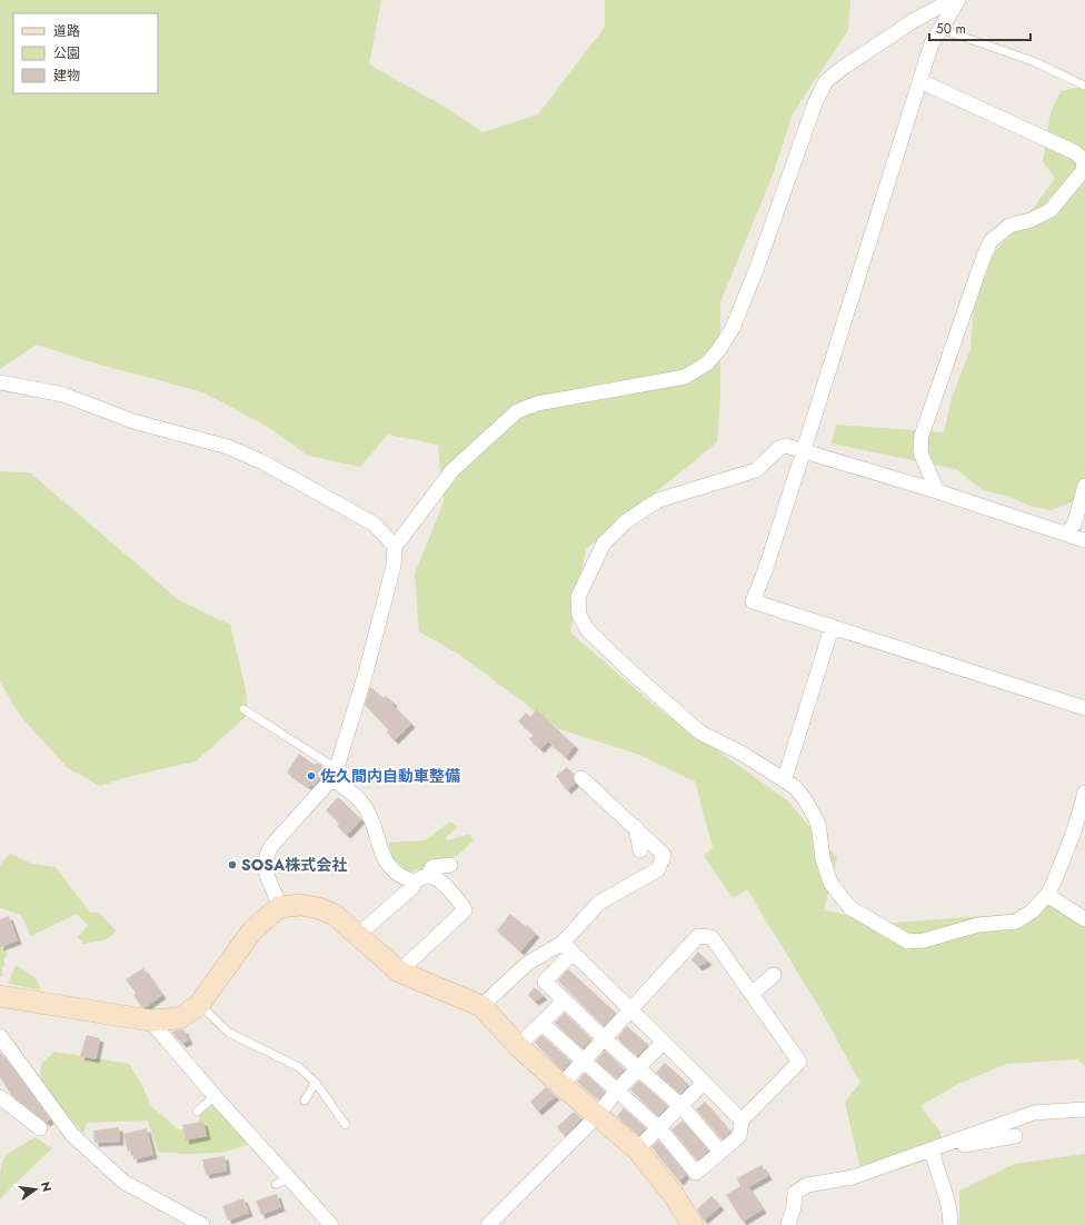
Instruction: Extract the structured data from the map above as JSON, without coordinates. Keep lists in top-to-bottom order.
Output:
{
  "places": ["佐久間内自動車整備", "SOSA株式会社"],
  "legend": ["道路", "公園", "建物"],
  "scale_bar": "50 m",
  "north": "right"
}
